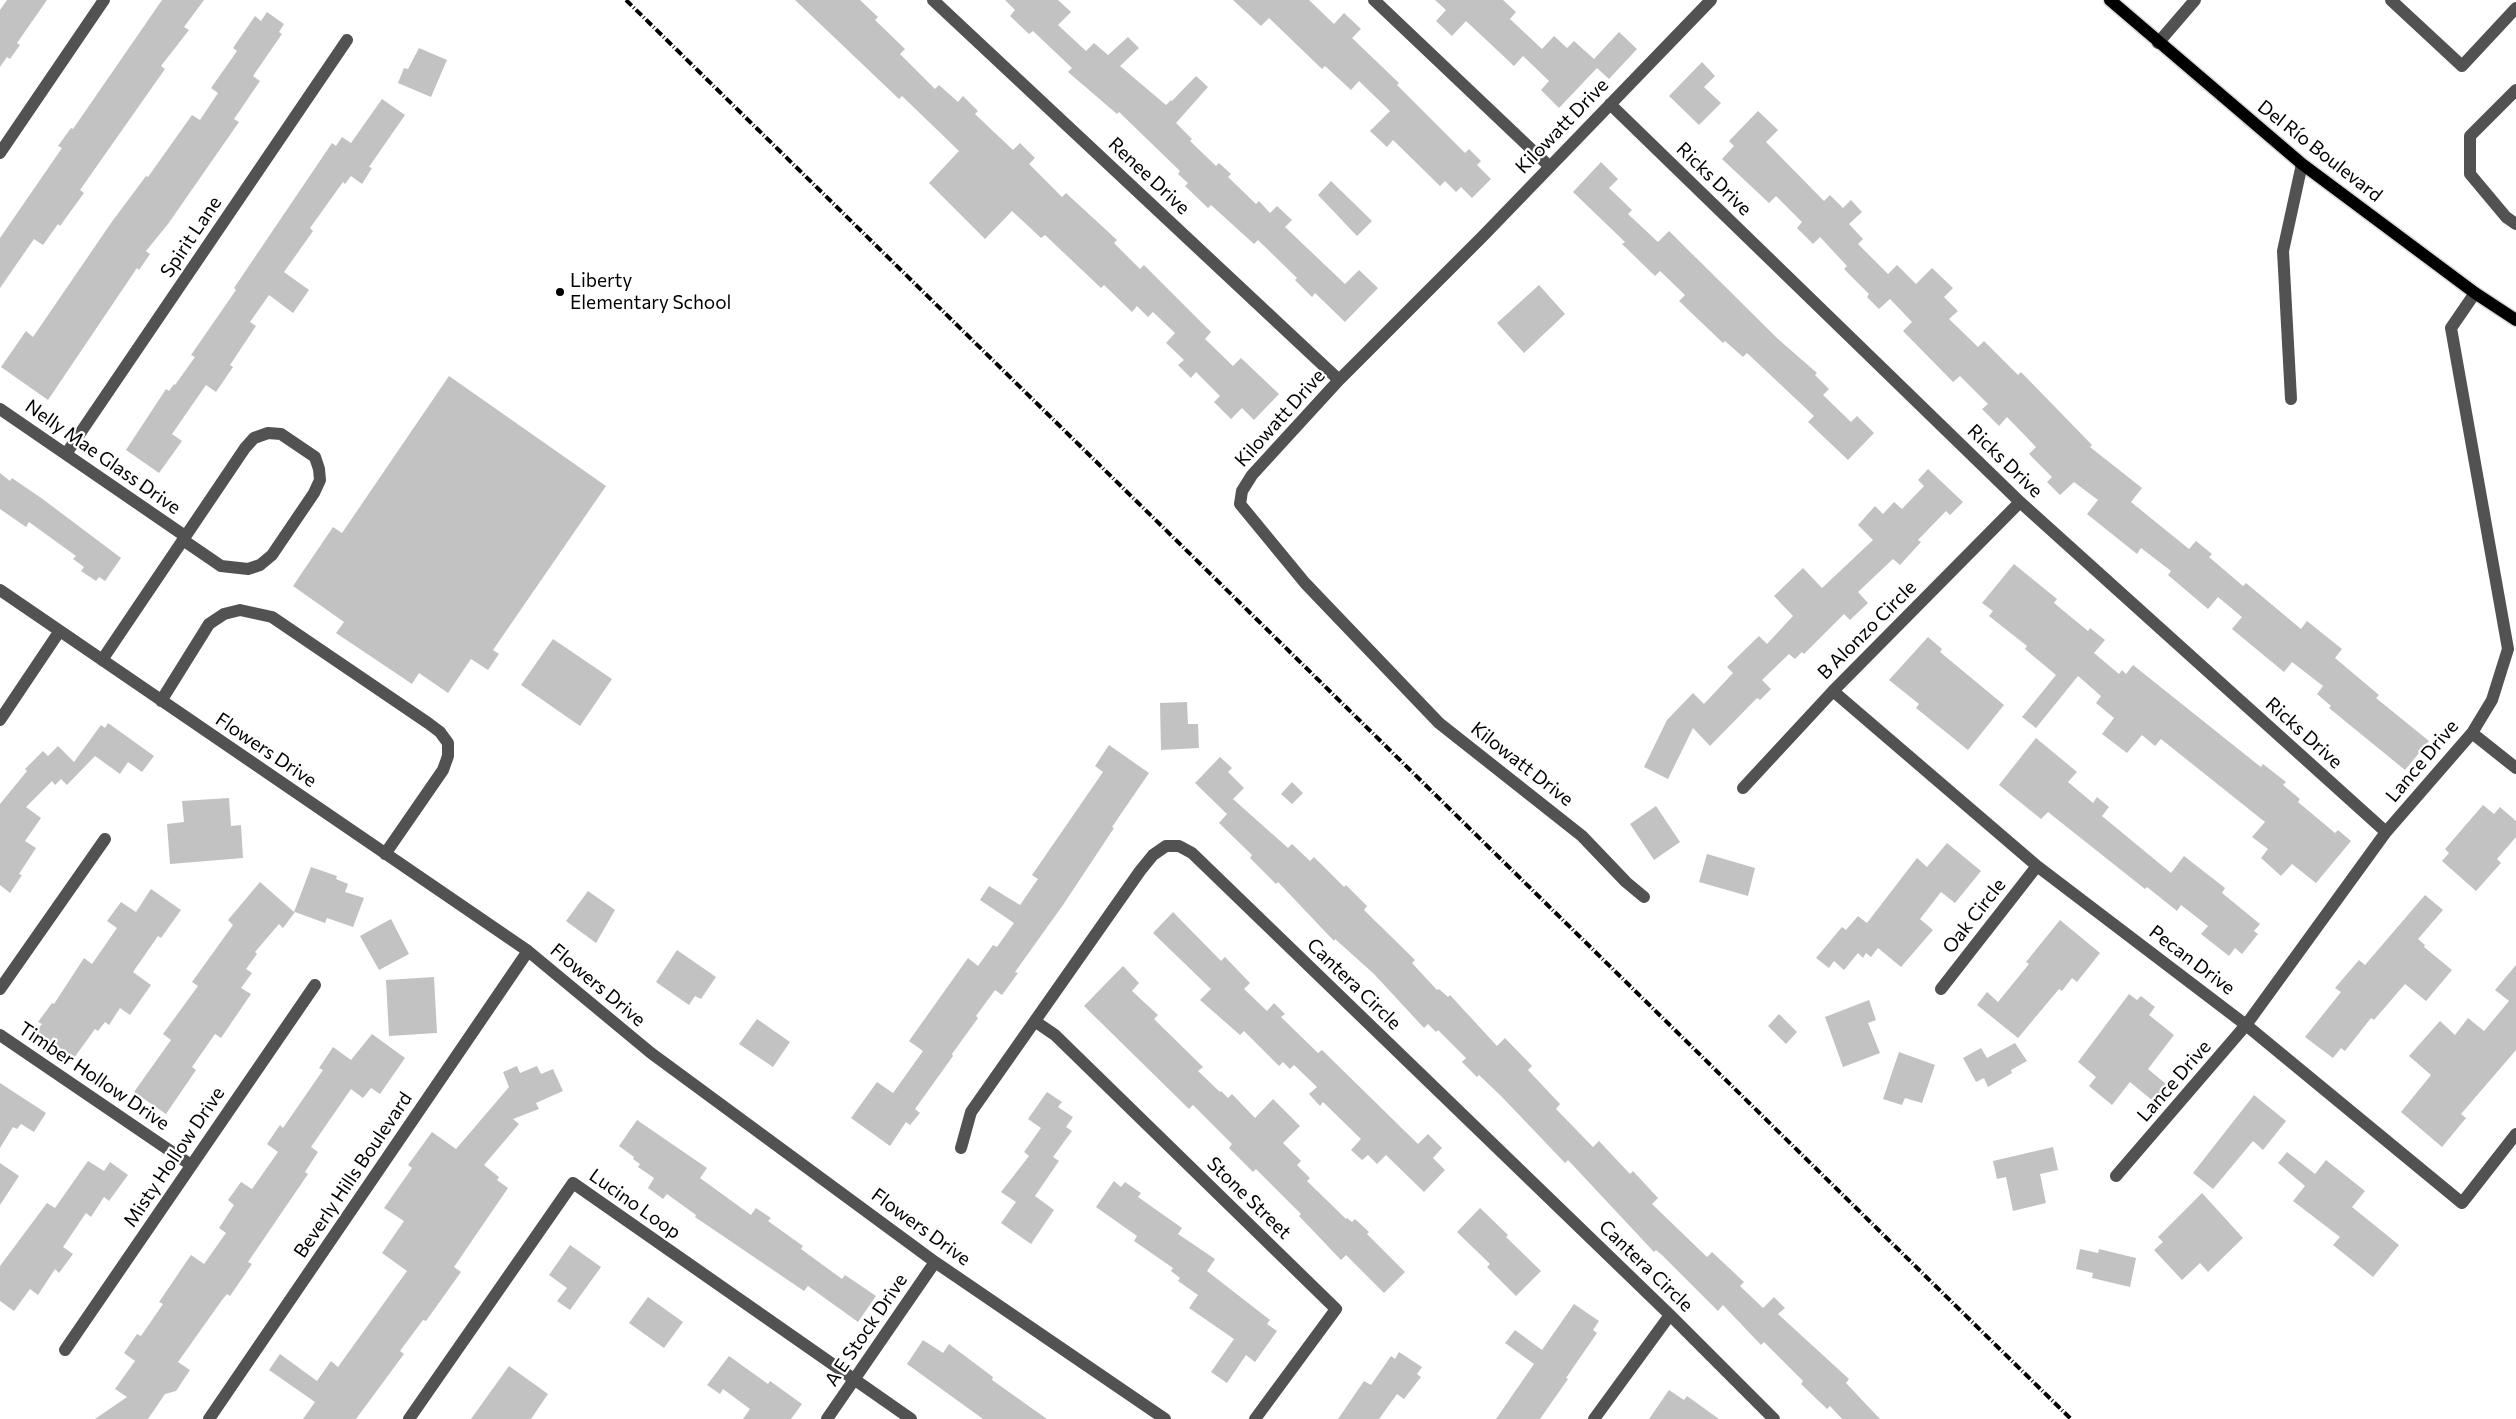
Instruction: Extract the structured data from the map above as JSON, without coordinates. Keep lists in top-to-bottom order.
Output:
{
  "streets": {
    "main road": ["Del Río Boulevard"],
    "street": [
      "Kilowatt Drive",
      "Renee Drive",
      "Ricks Drive",
      "Spirit Lane",
      "Nelly Mae Glass Drive",
      "B Alonzo Circle",
      "Flowers Drive",
      "Lance Drive",
      "Oak Circle",
      "Pecan Drive",
      "Cantera Circle",
      "Timber Hollow Drive",
      "Misty Hollow Drive",
      "Beverly Hills Boulevard",
      "Stone Street",
      "Lucino Loop",
      "A E Stock Drive"
    ]
  },
  "crossings": [
    ["Kilowatt Drive", "Renee Drive"],
    ["Kilowatt Drive", "Ricks Drive"],
    ["Del Río Boulevard", "Lance Drive"],
    ["Ricks Drive", "B Alonzo Circle"],
    ["Ricks Drive", "Lance Drive"],
    ["Spirit Lane", "Nelly Mae Glass Drive"],
    ["B Alonzo Circle", "Pecan Drive"],
    ["Flowers Drive", "Beverly Hills Boulevard"],
    ["Flowers Drive", "A E Stock Drive"],
    ["Lance Drive", "Pecan Drive"],
    ["Oak Circle", "Pecan Drive"],
    ["Cantera Circle", "Stone Street"],
    ["Timber Hollow Drive", "Misty Hollow Drive"],
    ["Lucino Loop", "A E Stock Drive"]
  ],
  "places": ["Liberty Elementary School"]
}
